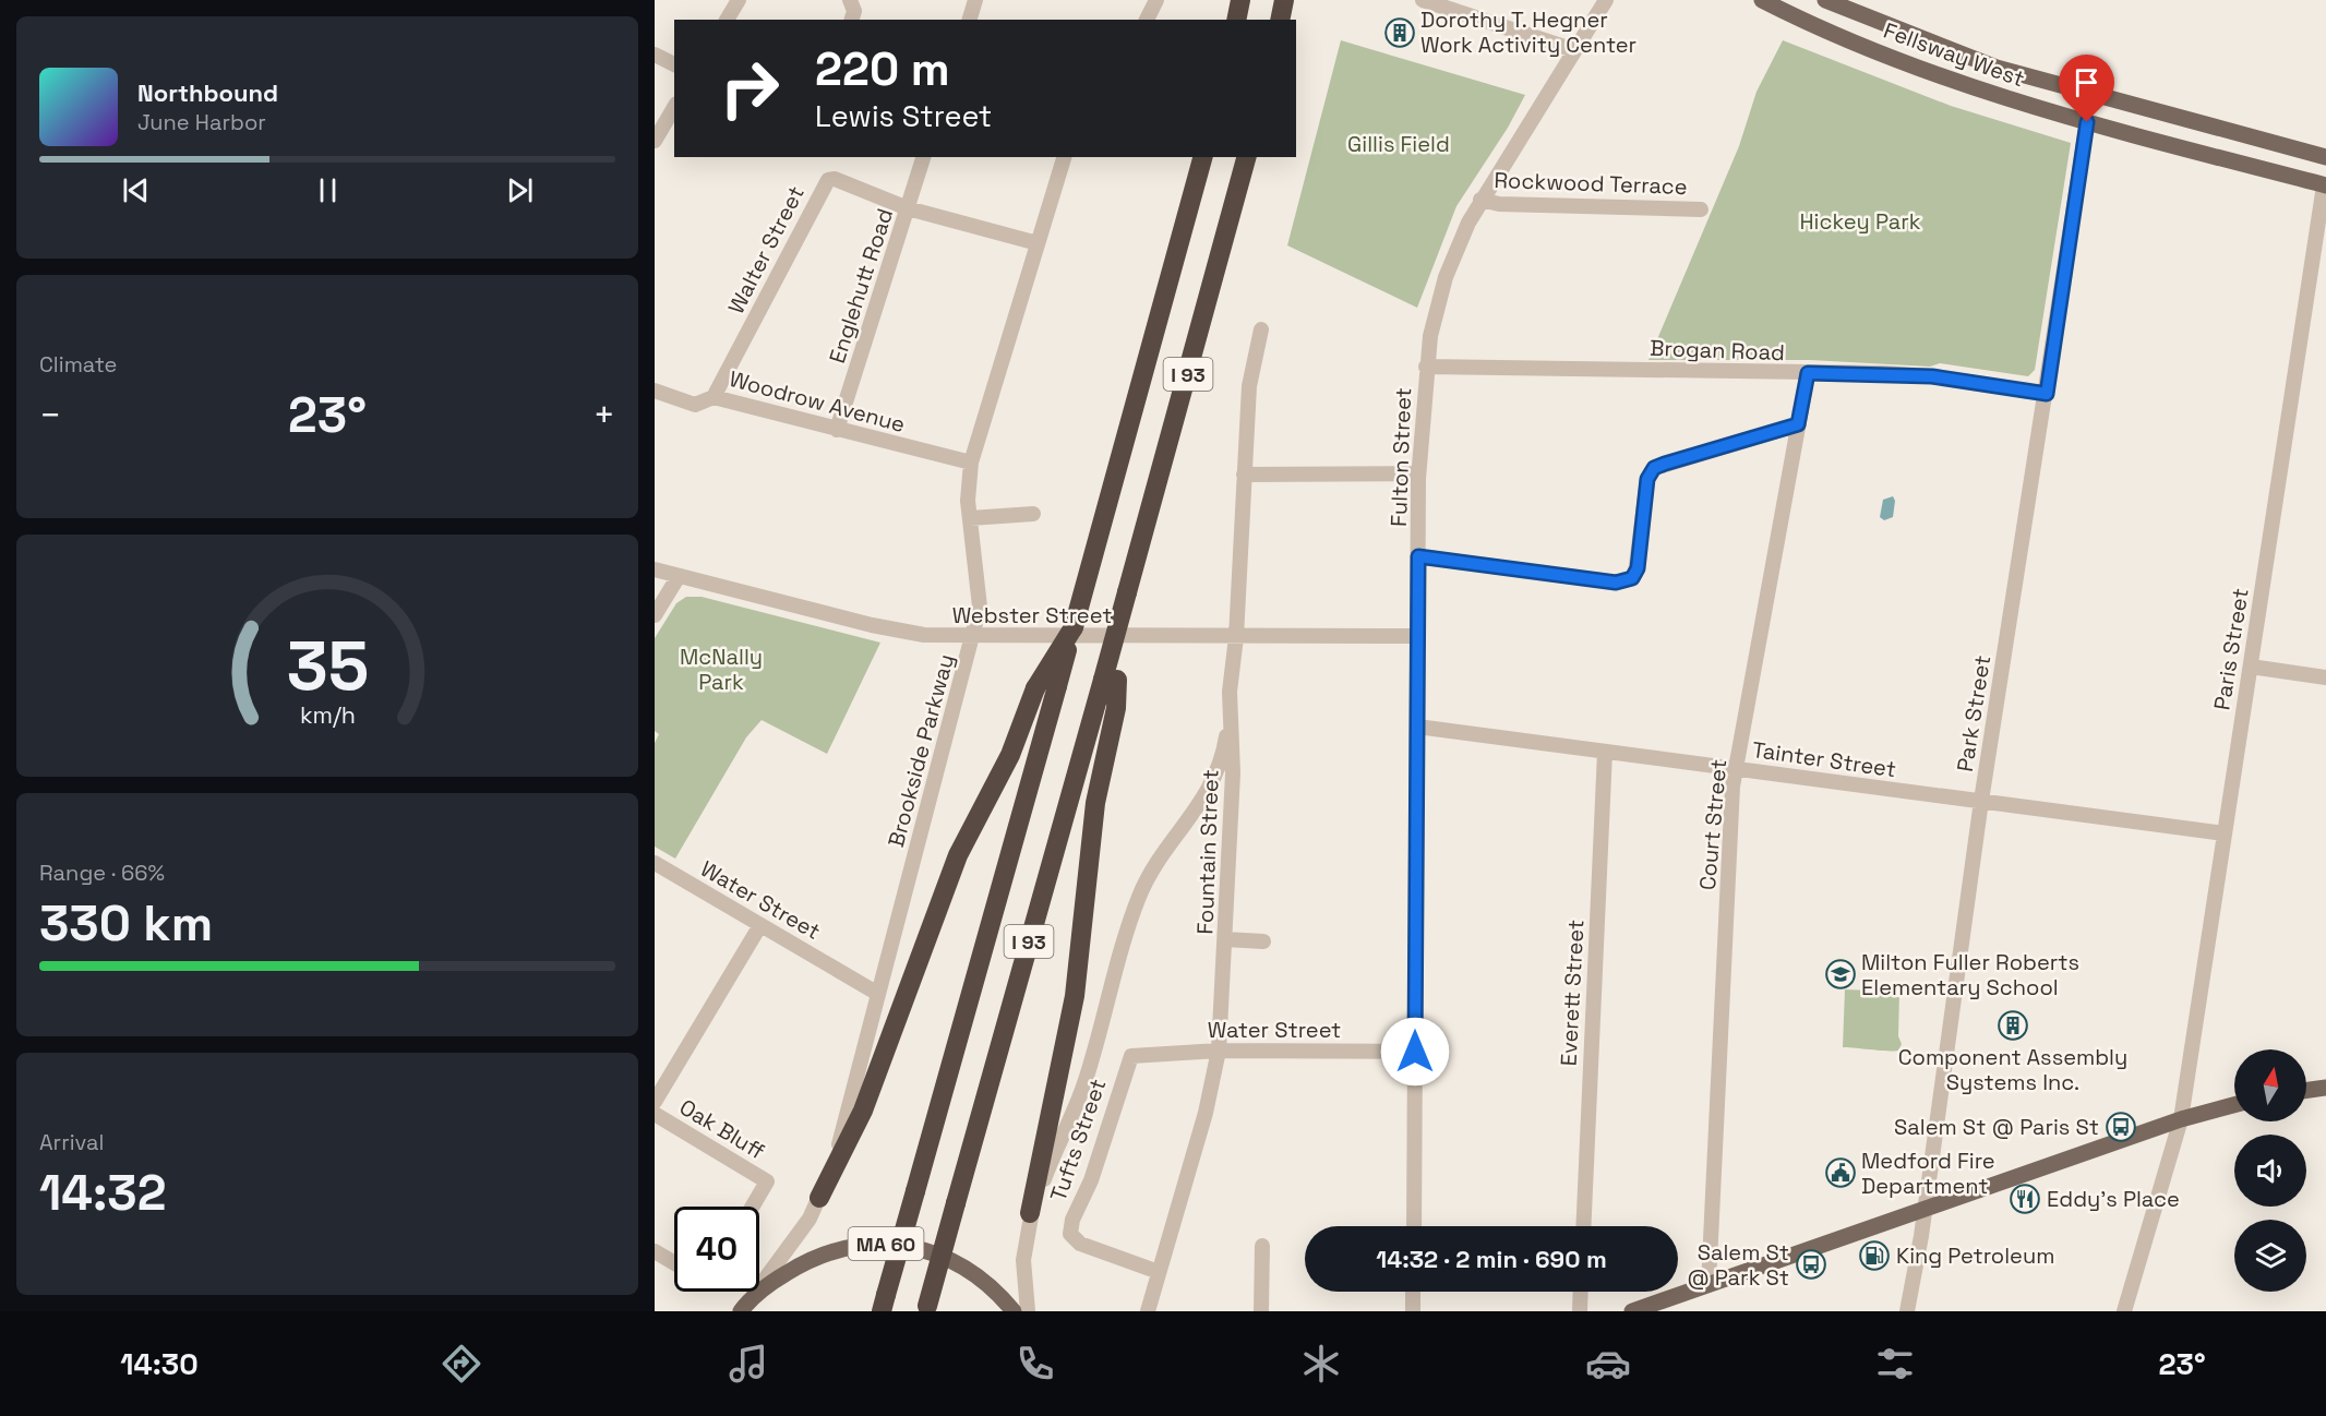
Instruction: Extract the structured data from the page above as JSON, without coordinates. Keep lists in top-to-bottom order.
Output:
{
  "streets": {
    "highway": ["I 93"],
    "main road": ["Fellsway West", "MA 60"],
    "street": [
      "Rockwood Terrace",
      "Walter Street",
      "Englehutt Road",
      "Brogan Road",
      "Woodrow Avenue",
      "Fulton Street",
      "Webster Street",
      "Paris Street",
      "Park Street",
      "Brookside Parkway",
      "Tainter Street",
      "Court Street",
      "Fountain Street",
      "Water Street",
      "Everett Street",
      "Oak Bluff",
      "Tufts Street"
    ]
  },
  "crossings": [
    ["Fellsway West", "Paris Street"],
    ["Fellsway West", "Park Street"],
    ["Rockwood Terrace", "Fulton Street"],
    ["Walter Street", "Englehutt Road"],
    ["Walter Street", "Woodrow Avenue"],
    ["Walter Street", "Brookside Parkway"],
    ["Englehutt Road", "Woodrow Avenue"],
    ["Brogan Road", "Fulton Street"],
    ["Brogan Road", "Park Street"],
    ["Brogan Road", "Court Street"],
    ["Woodrow Avenue", "Brookside Parkway"],
    ["Fulton Street", "Webster Street"],
    ["Fulton Street", "Tainter Street"],
    ["Fulton Street", "Water Street"],
    ["Webster Street", "Brookside Parkway"],
    ["Webster Street", "Fountain Street"],
    ["Paris Street", "Tainter Street"],
    ["Park Street", "Tainter Street"],
    ["Brookside Parkway", "Water Street"],
    ["Brookside Parkway", "MA 60"],
    ["Tainter Street", "Court Street"],
    ["Tainter Street", "Everett Street"],
    ["Fountain Street", "Water Street"],
    ["Fountain Street", "Tufts Street"],
    ["Water Street", "Tufts Street"]
  ],
  "parks": ["Gillis Field", "Hickey Park", "McNally Park"],
  "places": {
    "building": ["Dorothy T. Hegner Work Activity Center", "Component Assembly Systems Inc."],
    "school or university": ["Milton Fuller Roberts Elementary School"],
    "bus stop": ["Salem St @ Paris St", "Salem St @ Park St"],
    "public building": ["Medford Fire Department"],
    "restaurant": ["Eddy's Place"],
    "fuel station": ["King Petroleum"]
  },
  "north": "top",
  "page": {
    "turn": ["220 m", "Lewis Street"],
    "song": ["Northbound", "June Harbor"],
    "tile": [
      "Climate",
      ["Range · 66%", "330 km"],
      ["Arrival", "14:32"]
    ],
    "heat": ["−", "23°", "+"],
    "limit": "40",
    "trip": "14:32 · 2 min · 690 m",
    "tabs": ["14:30", "23°"],
    "gauge": ["35", "km/h"]
  }
}
